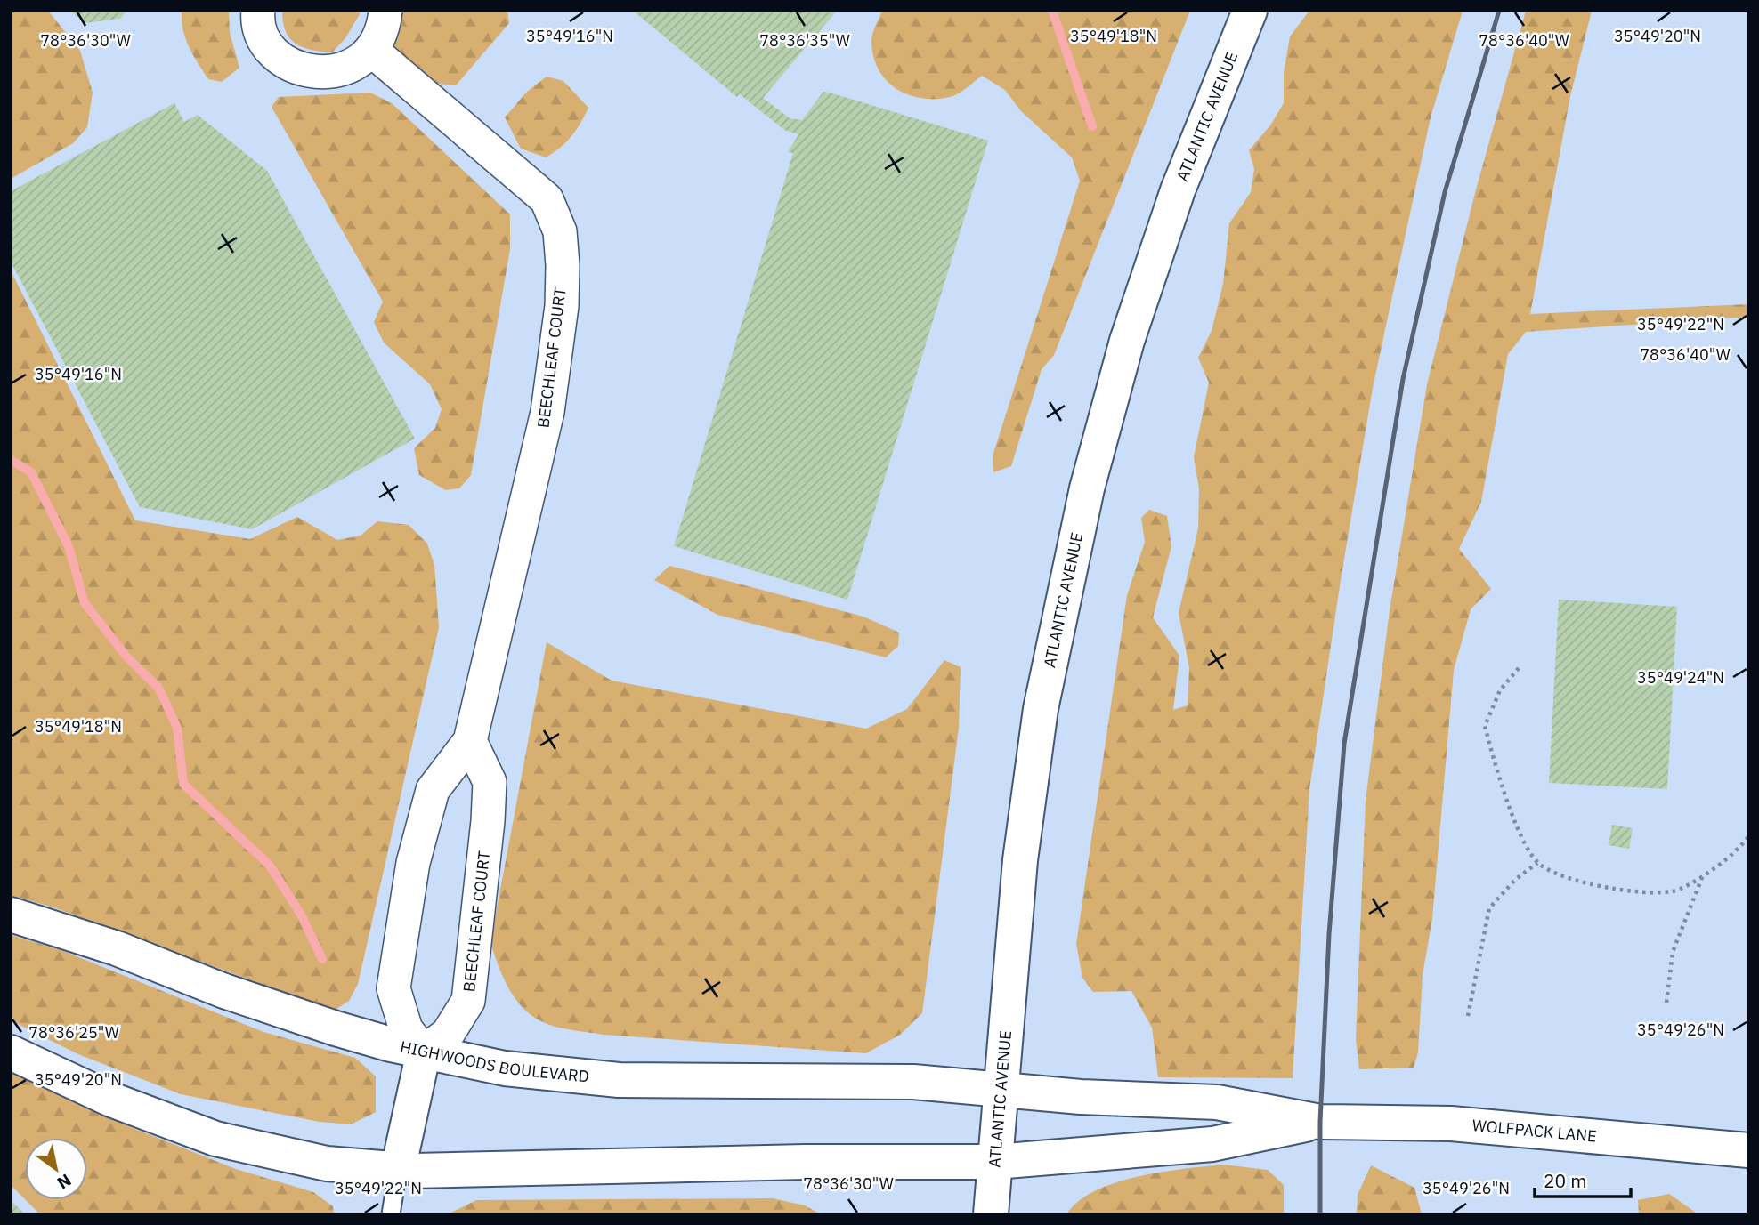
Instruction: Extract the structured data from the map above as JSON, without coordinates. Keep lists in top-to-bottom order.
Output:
{
  "streets": {
    "main road": ["ATLANTIC AVENUE", "HIGHWOODS BOULEVARD", "WOLFPACK LANE"],
    "street": ["BEECHLEAF COURT"]
  },
  "crossings": [
    ["ATLANTIC AVENUE", "HIGHWOODS BOULEVARD"],
    ["ATLANTIC AVENUE", "WOLFPACK LANE"],
    ["BEECHLEAF COURT", "HIGHWOODS BOULEVARD"],
    ["HIGHWOODS BOULEVARD", "WOLFPACK LANE"]
  ],
  "scale_bar": "20 m",
  "north": "bottom right",
  "coordinates": [
    "35°49'16\"N",
    "35°49'18\"N",
    "35°49'20\"N",
    "78°36'30\"W",
    "78°36'35\"W",
    "78°36'40\"W",
    "35°49'22\"N",
    "35°49'24\"N",
    "35°49'26\"N",
    "78°36'25\"W"
  ]
}
